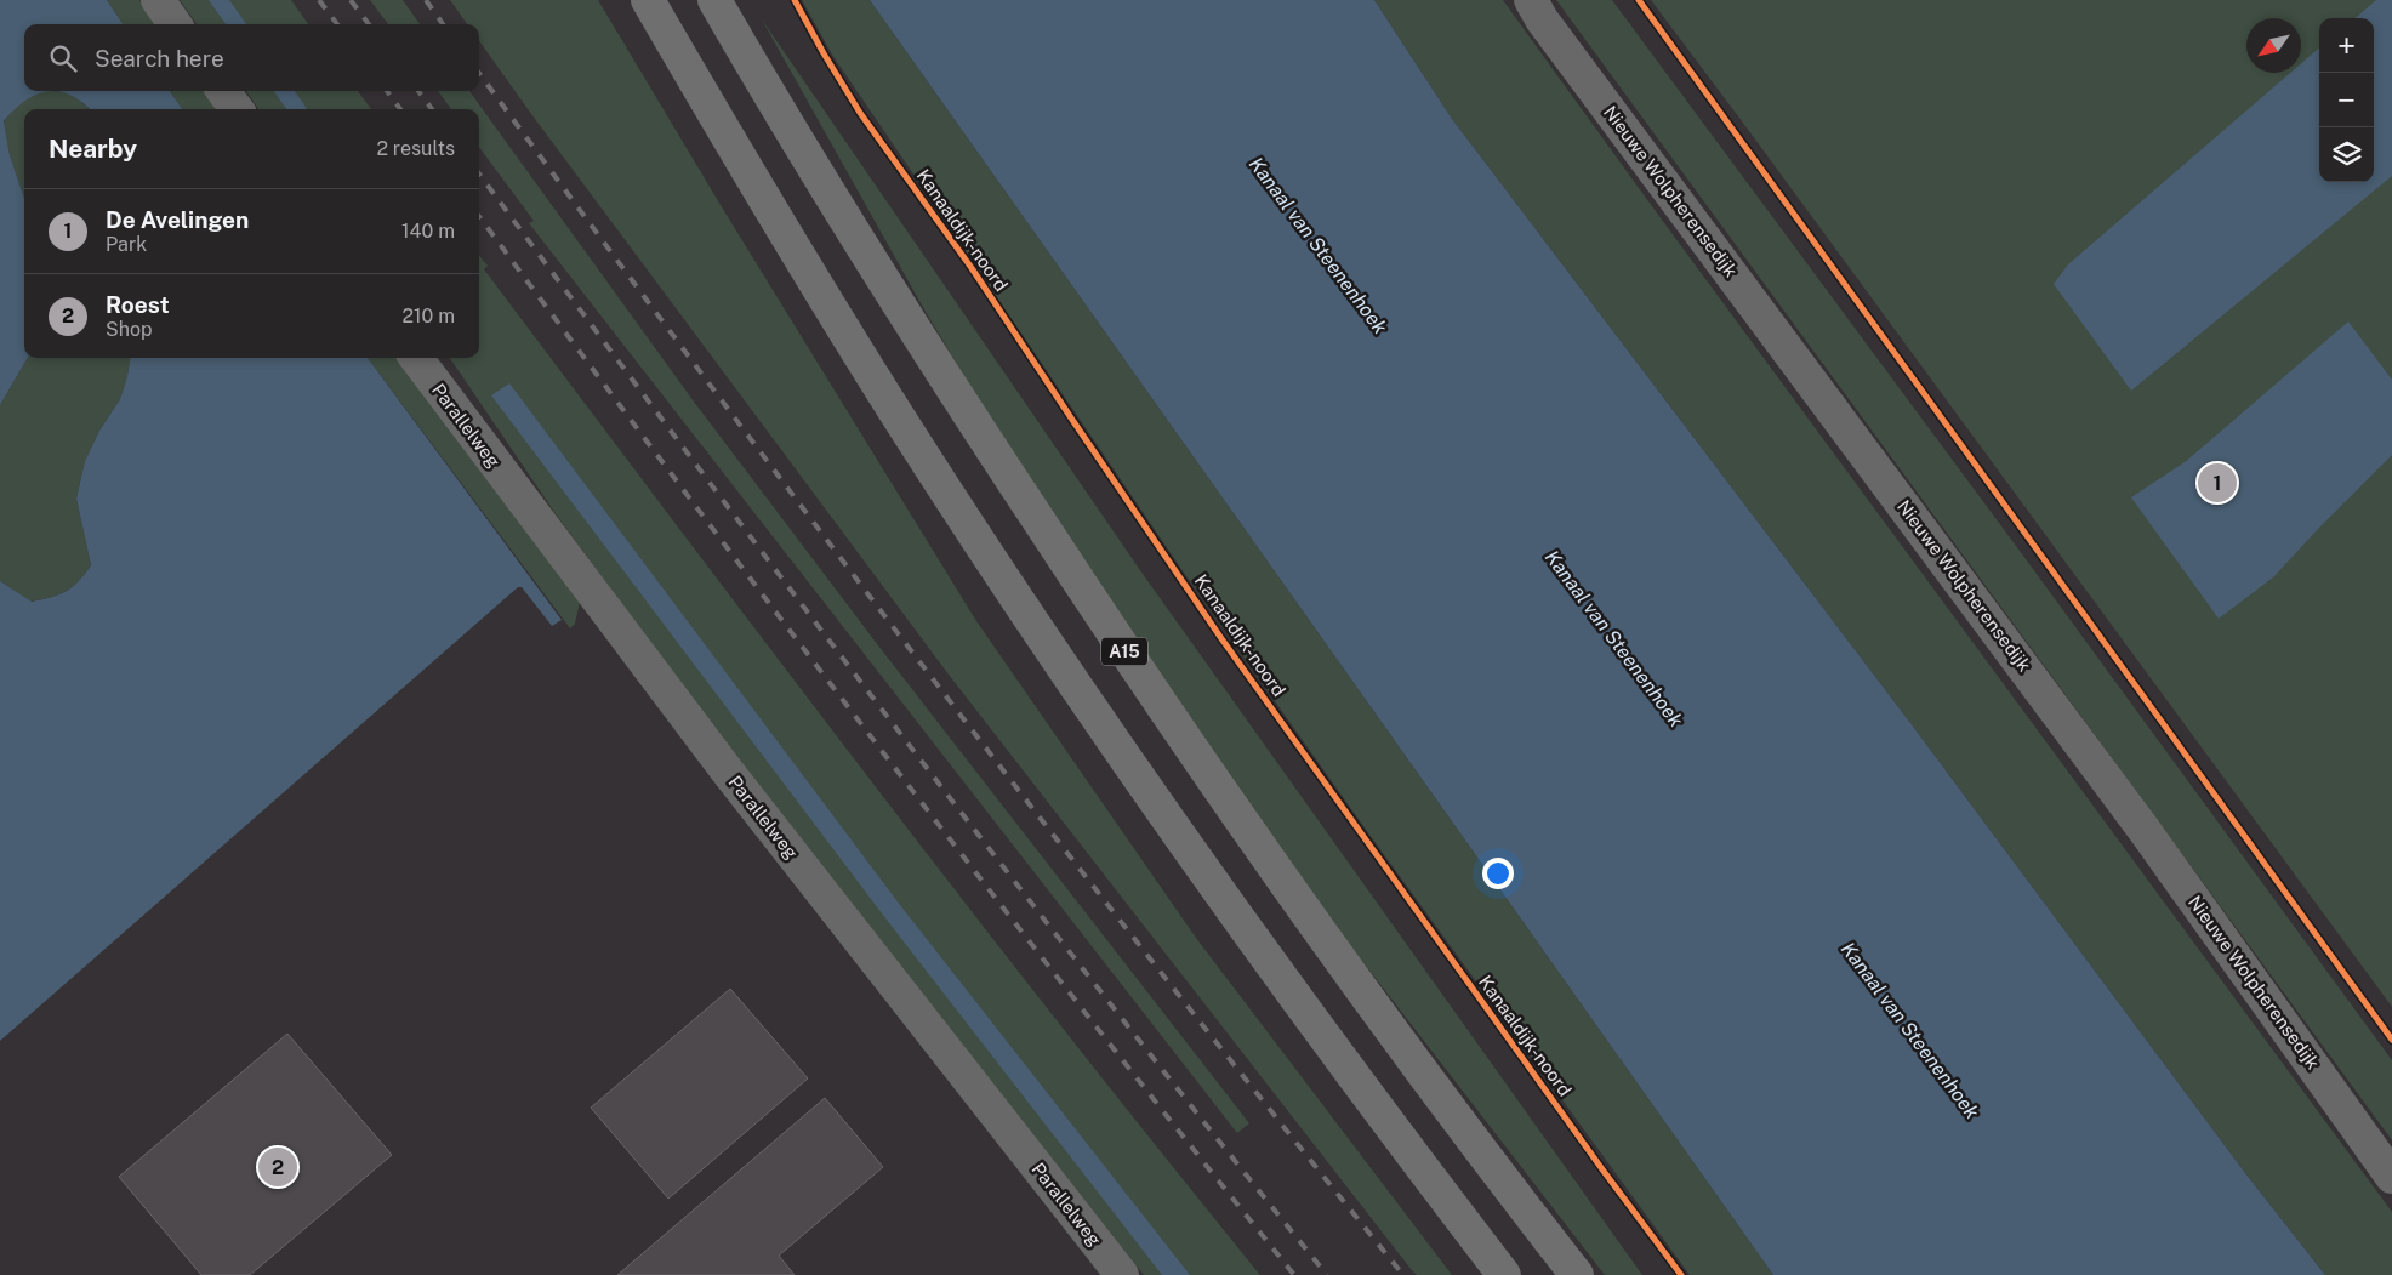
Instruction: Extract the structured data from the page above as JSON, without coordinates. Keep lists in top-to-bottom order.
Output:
{
  "streets": {
    "highway": ["A15"],
    "street": ["Nieuwe Wolpherensedijk", "Parallelweg"],
    "cycle path": ["Kanaaldijk-noord"]
  },
  "water": ["Kanaal van Steenenhoek"],
  "north": "bottom left",
  "page": {
    "map_buttons": ["+", "−"],
    "search": "Search here",
    "heading": ["Nearby", "2 results"],
    "list": [
      {
        "mark": "1",
        "name": "De Avelingen",
        "note": "Park",
        "value": "140 m"
      },
      {
        "mark": "2",
        "name": "Roest",
        "note": "Shop",
        "value": "210 m"
      }
    ],
    "pins": ["1", "2"]
  }
}
